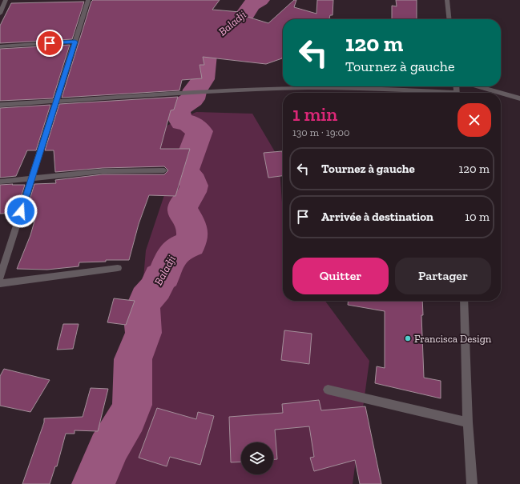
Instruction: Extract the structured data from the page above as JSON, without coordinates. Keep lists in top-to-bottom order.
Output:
{
  "water": ["Baladji"],
  "places": ["Francisca Design"],
  "page": {
    "turn": ["120 m", "Tournez à gauche"],
    "heading": ["1 min", "130 m · 19:00"],
    "list": [
      {
        "name": "Tournez à gauche",
        "value": "120 m"
      },
      {
        "name": "Arrivée à destination",
        "value": "10 m"
      }
    ],
    "buttons": ["Quitter", "Partager"]
  }
}
